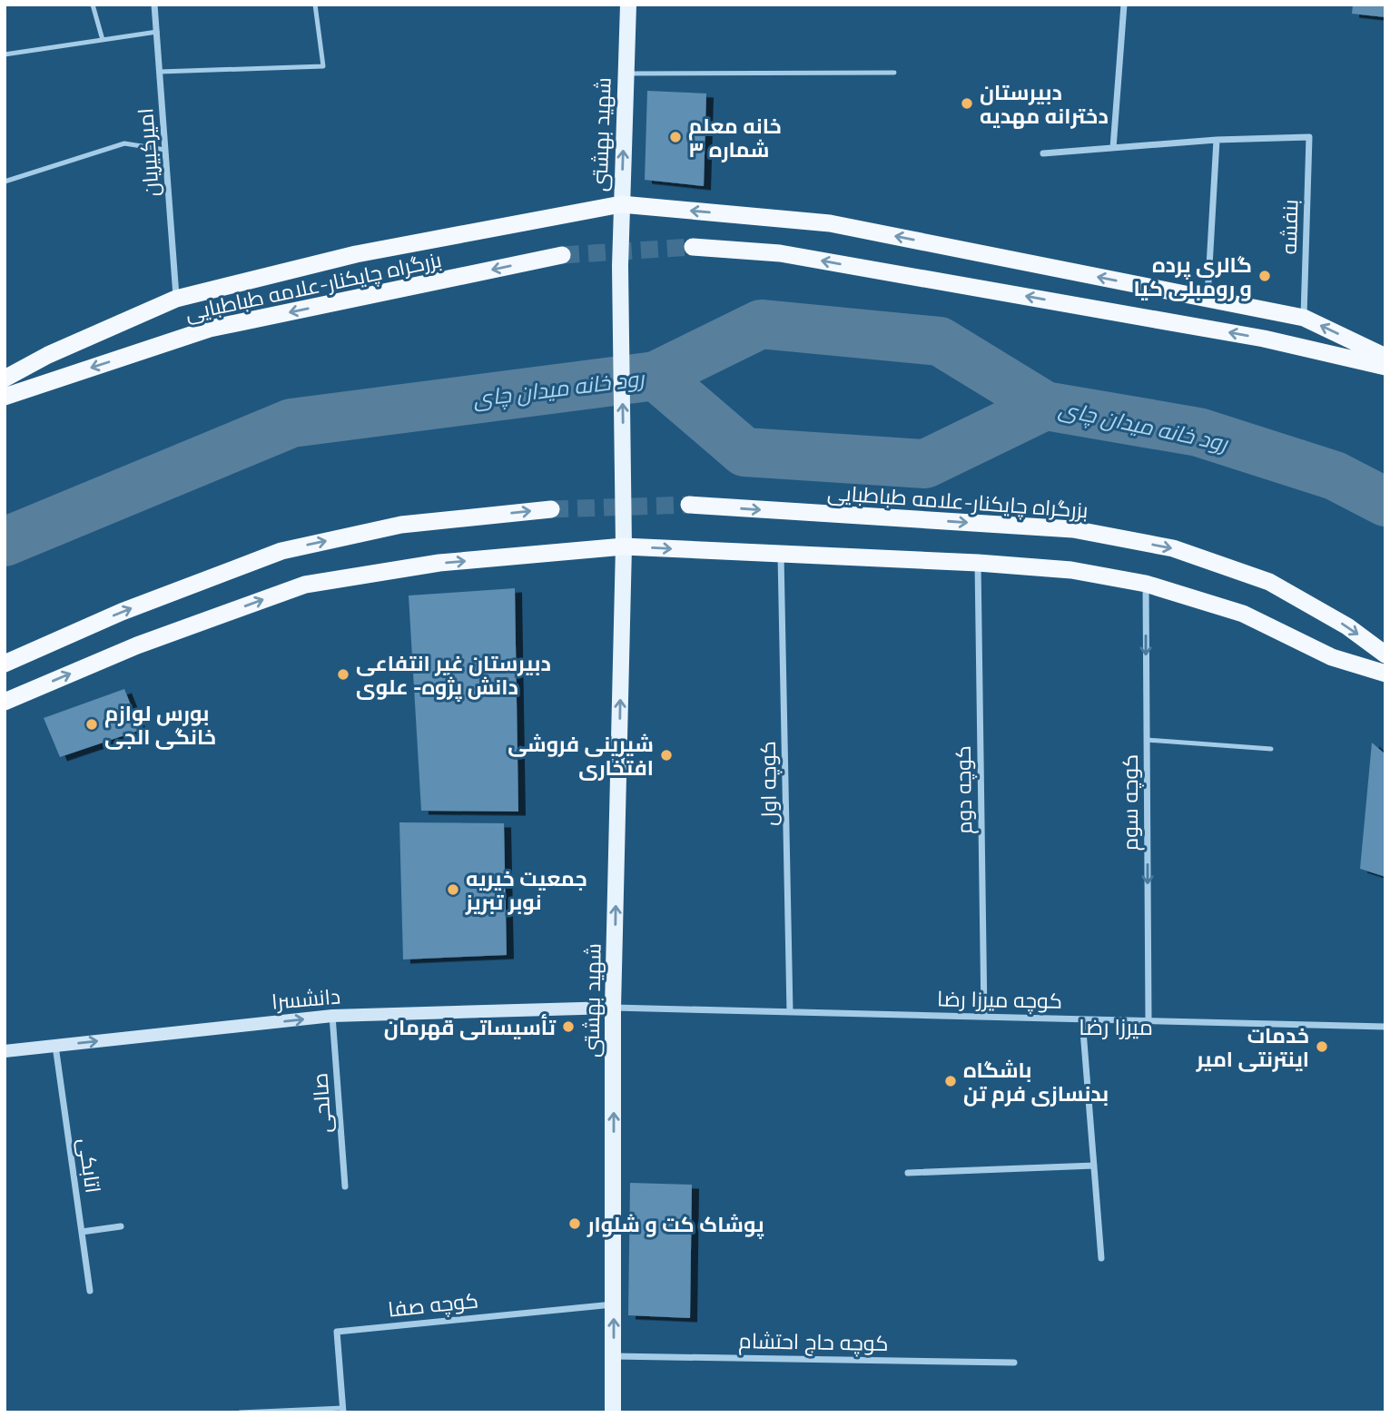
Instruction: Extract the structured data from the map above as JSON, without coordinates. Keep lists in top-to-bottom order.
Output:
{
  "streets": {
    "highway": ["بزرگراه چایکنار-علامه طباطبایی"],
    "main road": ["شهید بهشتى", "دانشسرا"],
    "street": [
      "امیرکبیریان",
      "بنفشه",
      "کوچه اول",
      "کوچه دوم",
      "کوچه سوم",
      "کوچه میرزا رضا",
      "صالحی",
      "اتابکی",
      "کوچه صفا",
      "کوچه حاج احتشام"
    ]
  },
  "crossings": [
    ["شهید بهشتى", "دانشسرا"],
    ["شهید بهشتى", "کوچه میرزا رضا"],
    ["شهید بهشتى", "کوچه صفا"],
    ["شهید بهشتى", "کوچه حاج احتشام"],
    ["کوچه اول", "کوچه میرزا رضا"],
    ["کوچه دوم", "کوچه میرزا رضا"],
    ["کوچه سوم", "کوچه میرزا رضا"],
    ["دانشسرا", "کوچه میرزا رضا"],
    ["دانشسرا", "صالحی"],
    ["دانشسرا", "اتابکی"]
  ],
  "one_way": ["شهید بهشتى", "کوچه سوم", "دانشسرا"],
  "districts": ["میرزا رضا"],
  "water": ["رود خانه میدان چای"],
  "places": [
    "دبیرستان دخترانه مهدیه",
    "خانه معلم شماره ۳",
    "گالری پرده و رومبلی کیا",
    "دبیرستان غیر انتفاعی دانش پژوه- علوی",
    "بورس لوازم خانگی الجی",
    "شیرینی فروشی افتخاری",
    "جمعیت خیریه نوبر تبریز",
    "تأسیساتی قهرمان",
    "خدمات اینترنتی امیر",
    "باشگاه بدنسازی فرم تن",
    "پوشاک کت و شلوار"
  ]
}
